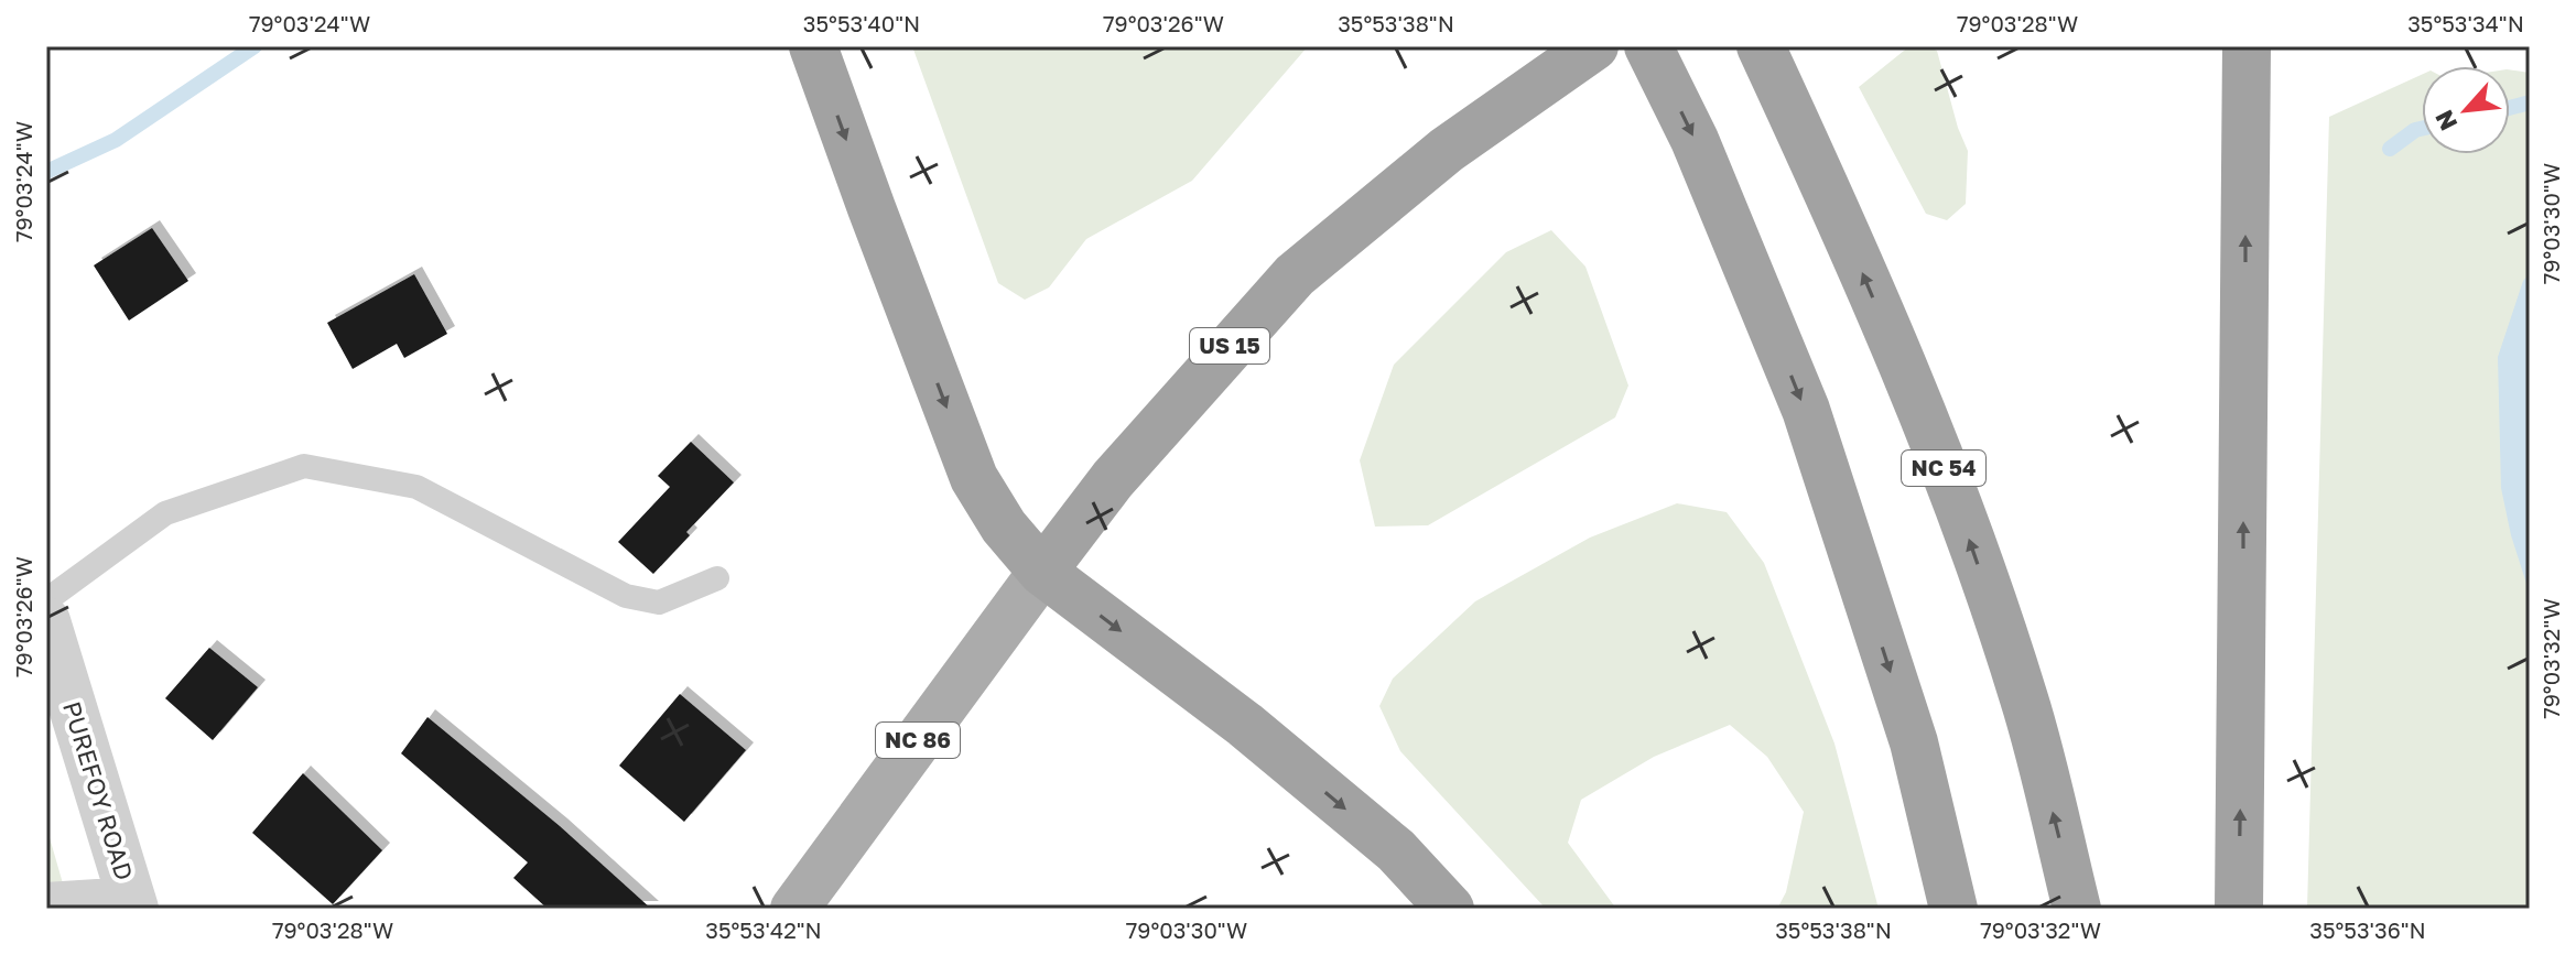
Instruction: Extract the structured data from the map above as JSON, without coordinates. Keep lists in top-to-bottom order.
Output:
{
  "streets": {
    "highway": ["US 15", "NC 54"],
    "main road": ["NC 86"],
    "street": ["PUREFOY ROAD"]
  },
  "crossings": [
    ["US 15", "NC 86"]
  ],
  "north": "bottom left",
  "coordinates": [
    "79°03'24\"W",
    "35°53'40\"N",
    "79°03'26\"W",
    "35°53'38\"N",
    "79°03'28\"W",
    "35°53'34\"N",
    "79°03'30\"W",
    "79°03'32\"W",
    "35°53'42\"N",
    "35°53'36\"N"
  ]
}
